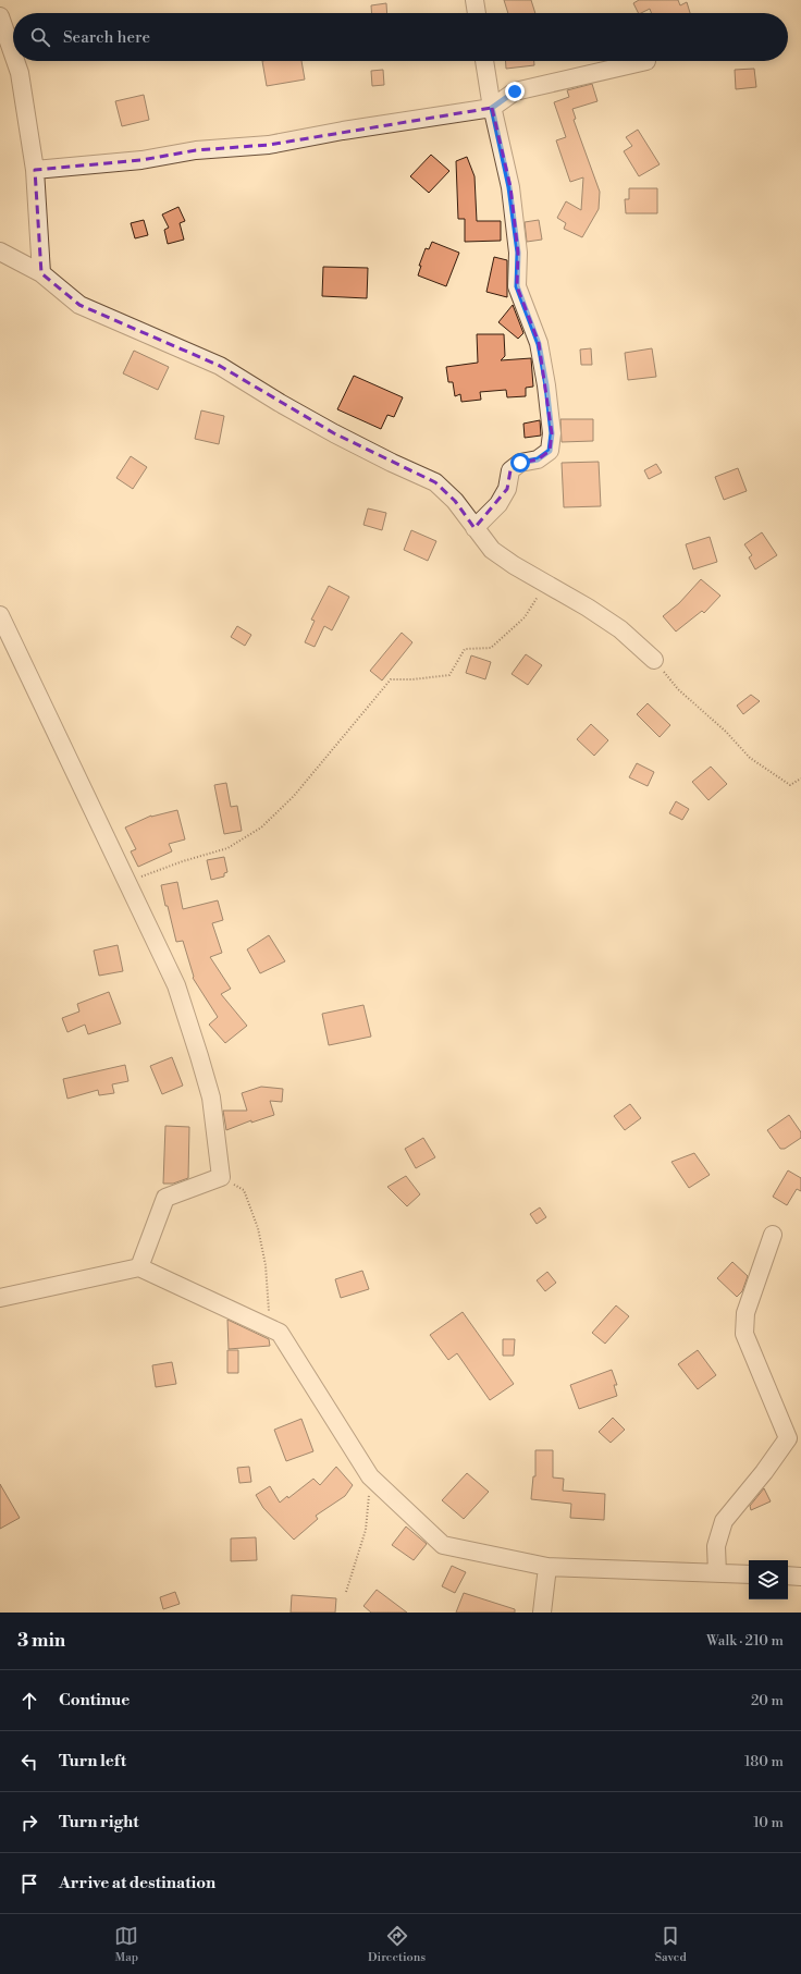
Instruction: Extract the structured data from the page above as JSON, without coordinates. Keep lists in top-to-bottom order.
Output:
{
  "page": {
    "search": "Search here",
    "heading": ["3 min", "Walk · 210 m"],
    "list": [
      ["Continue", "20 m"],
      ["Turn left", "180 m"],
      ["Turn right", "10 m"],
      "Arrive at destination"
    ],
    "nav": ["Map", "Directions", "Saved"]
  }
}
